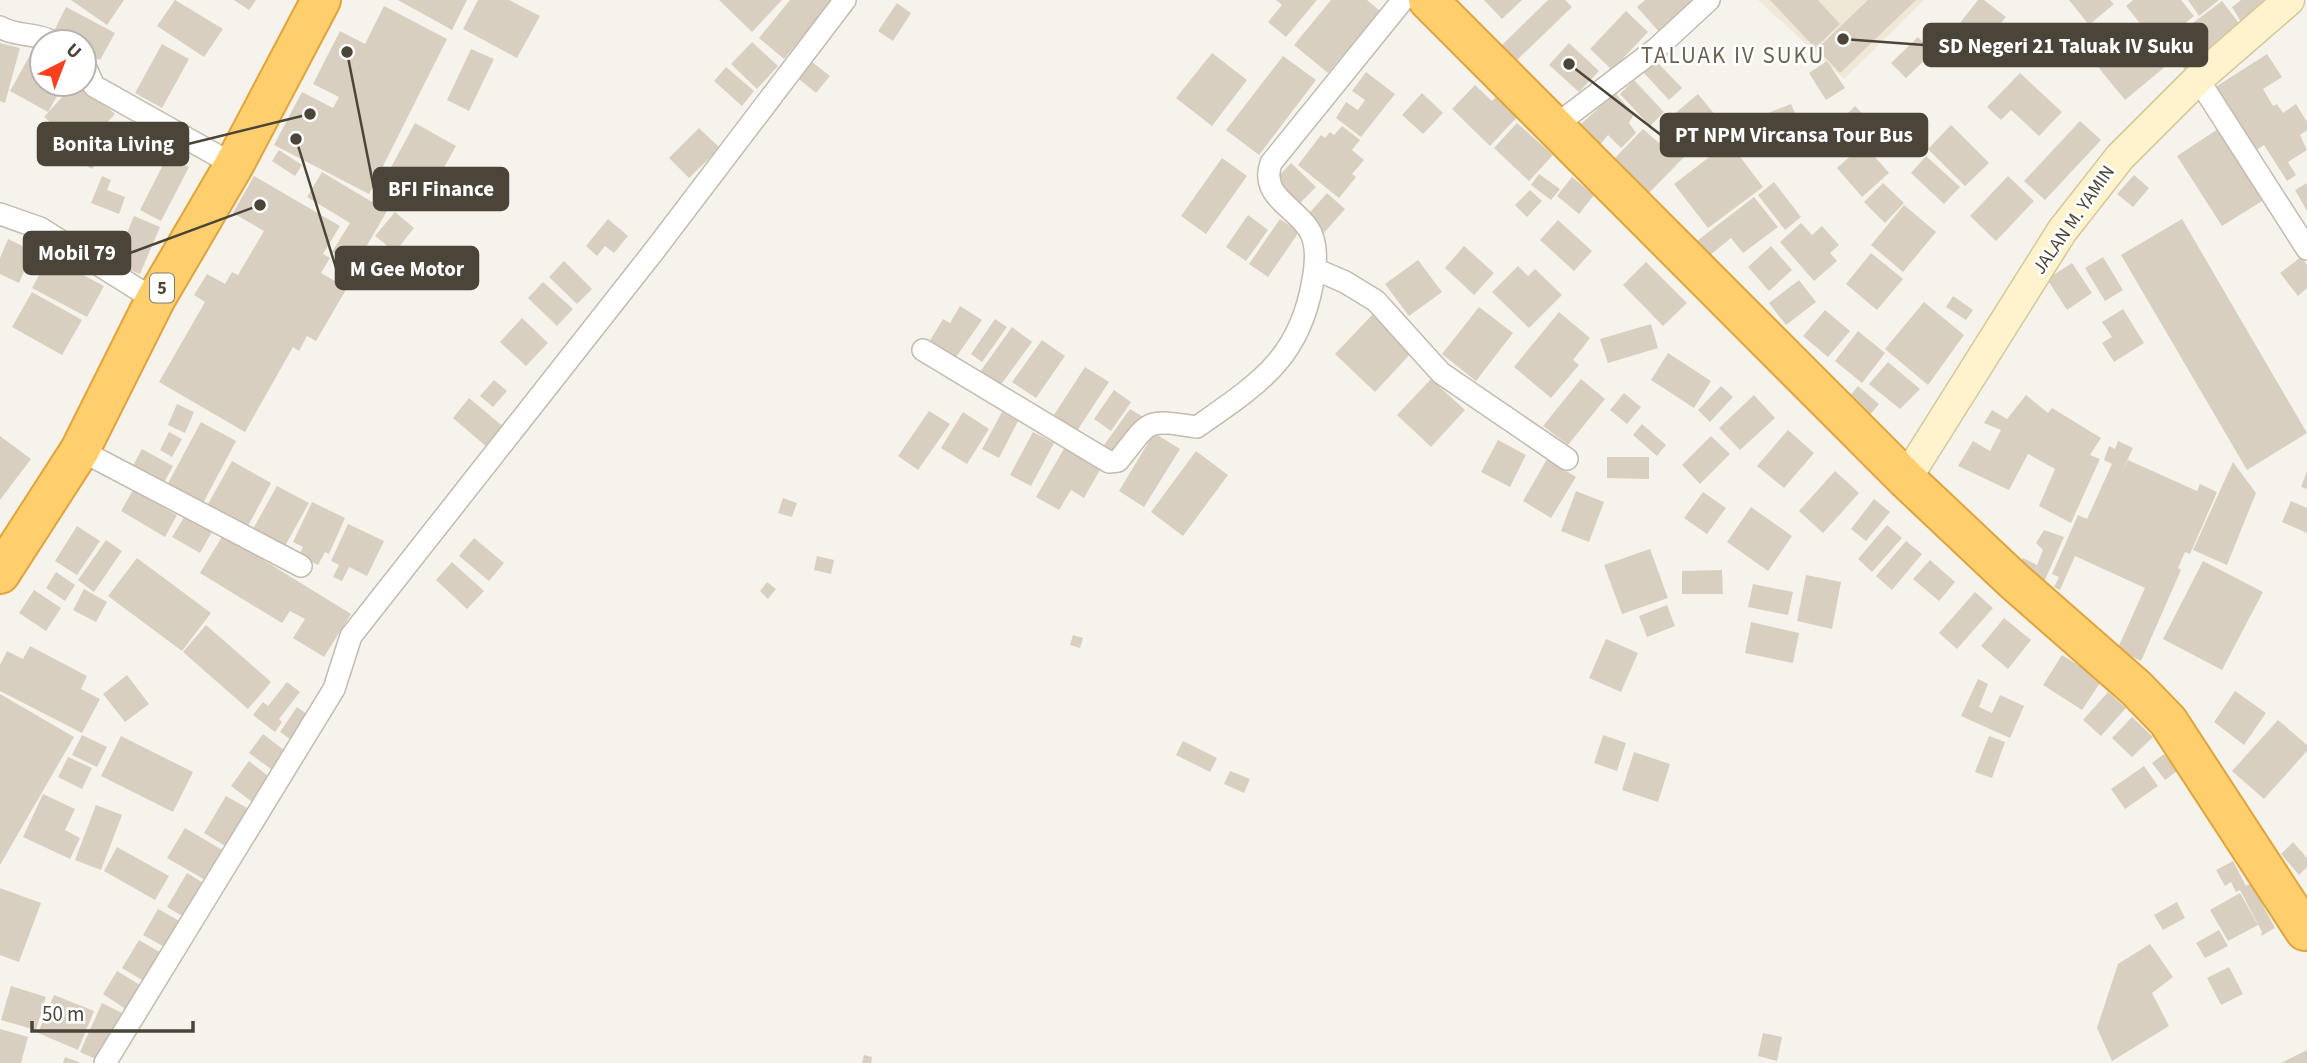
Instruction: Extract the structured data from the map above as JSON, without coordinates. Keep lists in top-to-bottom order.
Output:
{
  "streets": {
    "highway": ["5"],
    "street": ["JALAN M. YAMIN"]
  },
  "districts": ["TALUAK IV SUKU"],
  "places": [
    "SD Negeri 21 Taluak IV Suku",
    "BFI Finance",
    "PT NPM Vircansa Tour Bus",
    "Bonita Living",
    "M Gee Motor",
    "Mobil 79"
  ],
  "scale_bar": "50 m",
  "north": "top right"
}
